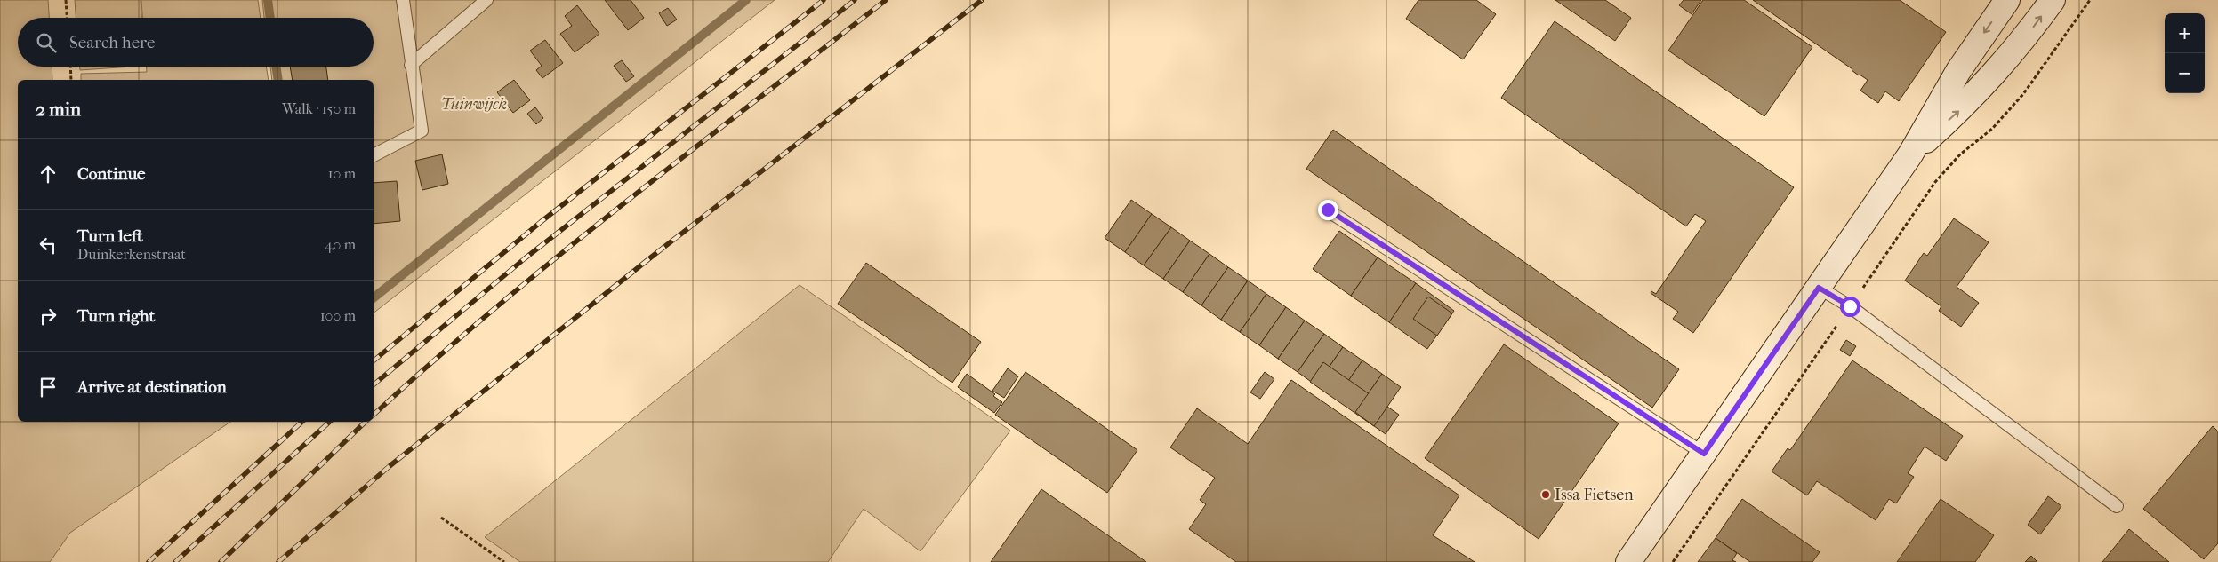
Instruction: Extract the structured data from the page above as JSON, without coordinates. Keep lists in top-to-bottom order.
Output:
{
  "parks": ["Tuinwijck"],
  "places": ["Issa Fietsen"],
  "page": {
    "map_buttons": ["+", "−"],
    "search": "Search here",
    "heading": ["2 min", "Walk · 150 m"],
    "list": [
      ["Continue", "10 m"],
      ["Turn left", "Duinkerkenstraat", "40 m"],
      ["Turn right", "100 m"],
      "Arrive at destination"
    ]
  }
}
